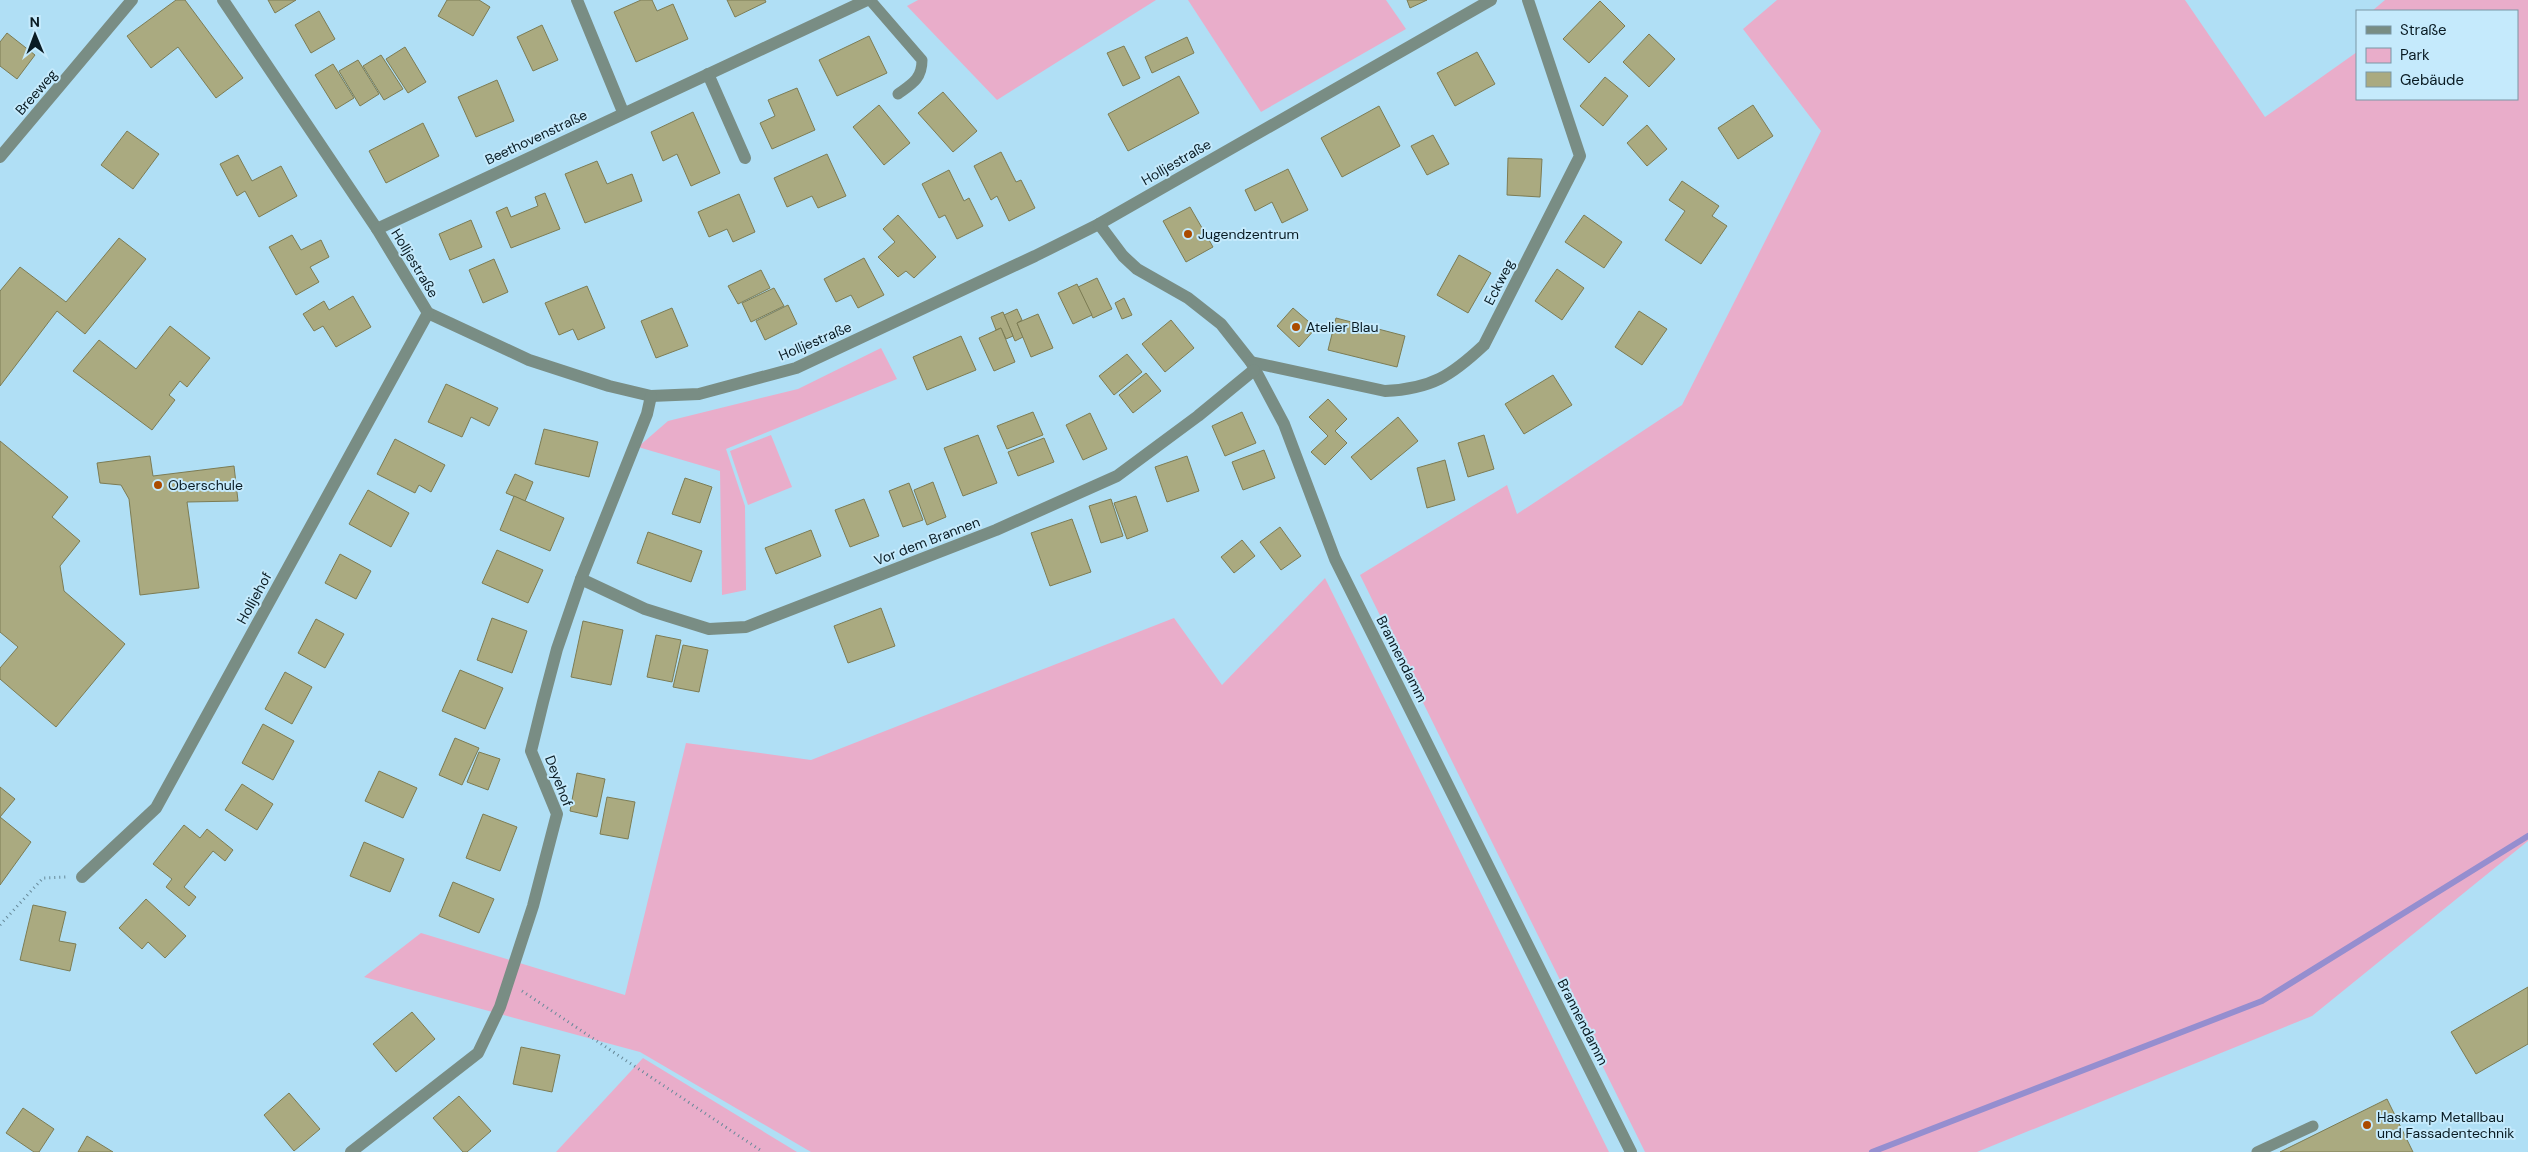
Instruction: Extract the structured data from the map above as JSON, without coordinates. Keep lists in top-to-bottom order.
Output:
{
  "streets": {
    "street": [
      "Breeweg",
      "Beethovenstraße",
      "Holljestraße",
      "Eckweg",
      "Vor dem Brannen",
      "Holljehof",
      "Brannendamm",
      "Deyehof"
    ]
  },
  "crossings": [
    ["Beethovenstraße", "Holljestraße"],
    ["Holljestraße", "Holljehof"],
    ["Holljestraße", "Brannendamm"],
    ["Holljestraße", "Deyehof"],
    ["Eckweg", "Vor dem Brannen"],
    ["Eckweg", "Brannendamm"],
    ["Vor dem Brannen", "Brannendamm"],
    ["Vor dem Brannen", "Deyehof"]
  ],
  "places": [
    "Jugendzentrum",
    "Atelier Blau",
    "Oberschule",
    "Haskamp Metallbau und Fassadentechnik"
  ],
  "legend": ["Straße", "Park", "Gebäude"],
  "north": "top"
}
